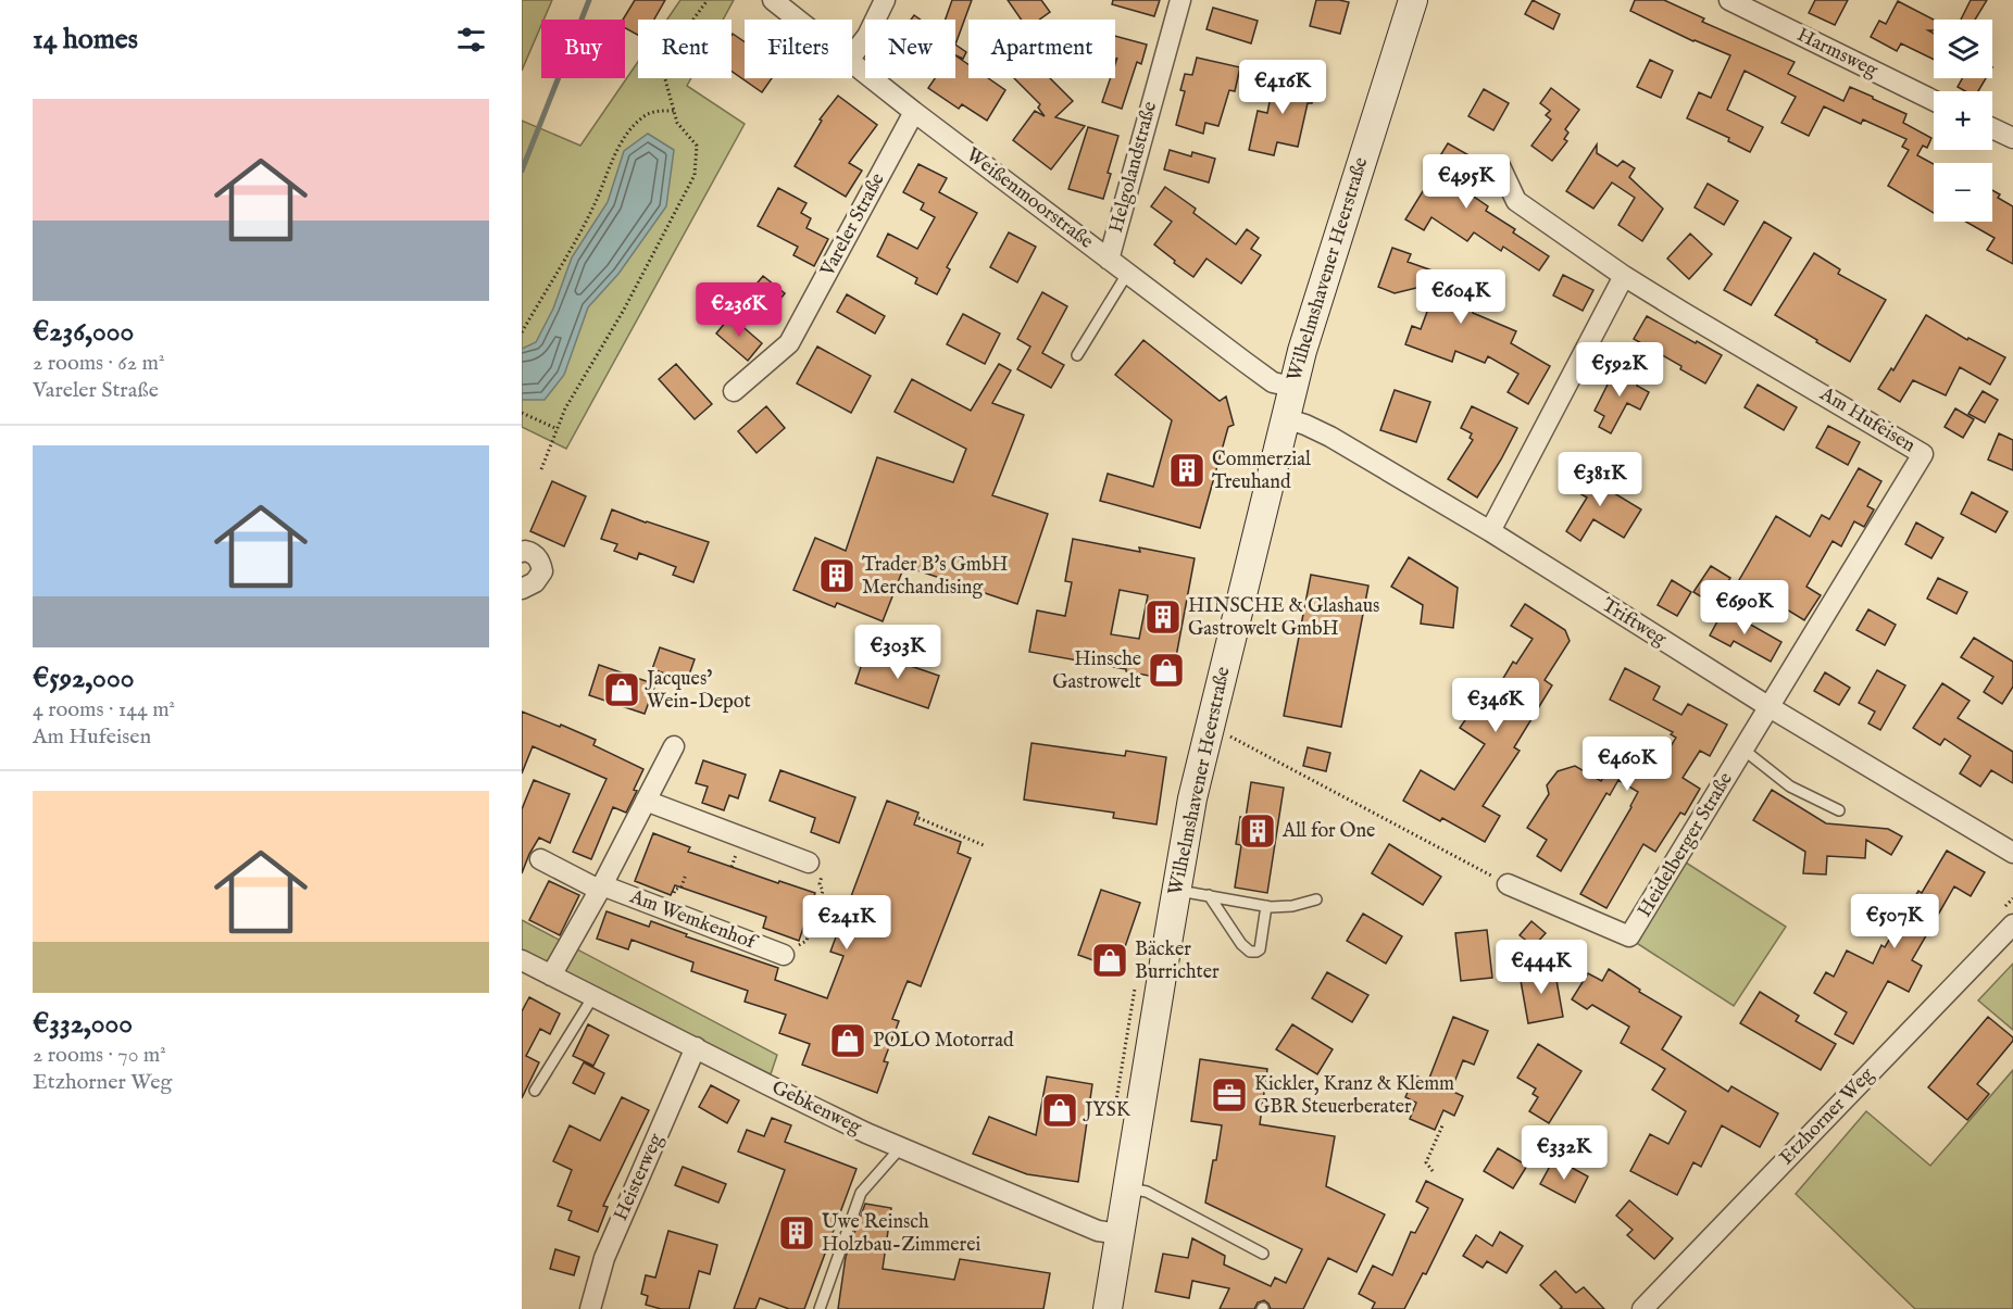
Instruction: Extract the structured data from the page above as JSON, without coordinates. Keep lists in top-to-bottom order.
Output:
{
  "streets": {
    "street": [
      "Harmsweg",
      "Helgolandstraße",
      "Weißenmoorstraße",
      "Vareler Straße",
      "Wilhelmshavener Heerstraße",
      "Am Hufeisen",
      "Triftweg",
      "Heidelberger Straße",
      "Am Wemkenhof",
      "Gebkenweg",
      "Etzhorner Weg",
      "Heisterweg"
    ]
  },
  "crossings": [
    ["Helgolandstraße", "Weißenmoorstraße"],
    ["Weißenmoorstraße", "Vareler Straße"],
    ["Weißenmoorstraße", "Wilhelmshavener Heerstraße"],
    ["Wilhelmshavener Heerstraße", "Triftweg"],
    ["Wilhelmshavener Heerstraße", "Gebkenweg"],
    ["Am Hufeisen", "Triftweg"],
    ["Am Hufeisen", "Heidelberger Straße"],
    ["Triftweg", "Heidelberger Straße"],
    ["Am Wemkenhof", "Gebkenweg"],
    ["Gebkenweg", "Heisterweg"]
  ],
  "places": {
    "building": [
      "Commerzial Treuhand",
      "Trader B's GmbH Merchandising",
      "HINSCHE & Glashaus Gastrowelt GmbH",
      "All for One",
      "Uwe Reinsch Holzbau-Zimmerei"
    ],
    "shop": [
      "Hinsche Gastrowelt",
      "Jacques’ Wein-Depot",
      "Bäcker Burrichter",
      "POLO Motorrad",
      "JYSK"
    ],
    "office": ["Kickler, Kranz & Klemm GBR Steuerberater"]
  },
  "page": {
    "heading": "14 homes",
    "map_buttons": ["+", "−"],
    "chip": [
      "Buy",
      "Rent",
      "Filters",
      "New",
      "Apartment"
    ],
    "price": [
      "€416K",
      "€495K",
      "€604K",
      "€236K",
      "€592K",
      "€381K",
      "€690K",
      "€303K",
      "€346K",
      "€460K",
      "€507K",
      "€241K",
      "€444K",
      "€332K"
    ],
    "list": [
      {
        "name": "€236,000",
        "note": "2 rooms · 62 m² · Vareler Straße"
      },
      {
        "name": "€592,000",
        "note": "4 rooms · 144 m² · Am Hufeisen"
      },
      {
        "name": "€332,000",
        "note": "2 rooms · 70 m² · Etzhorner Weg"
      }
    ]
  }
}
